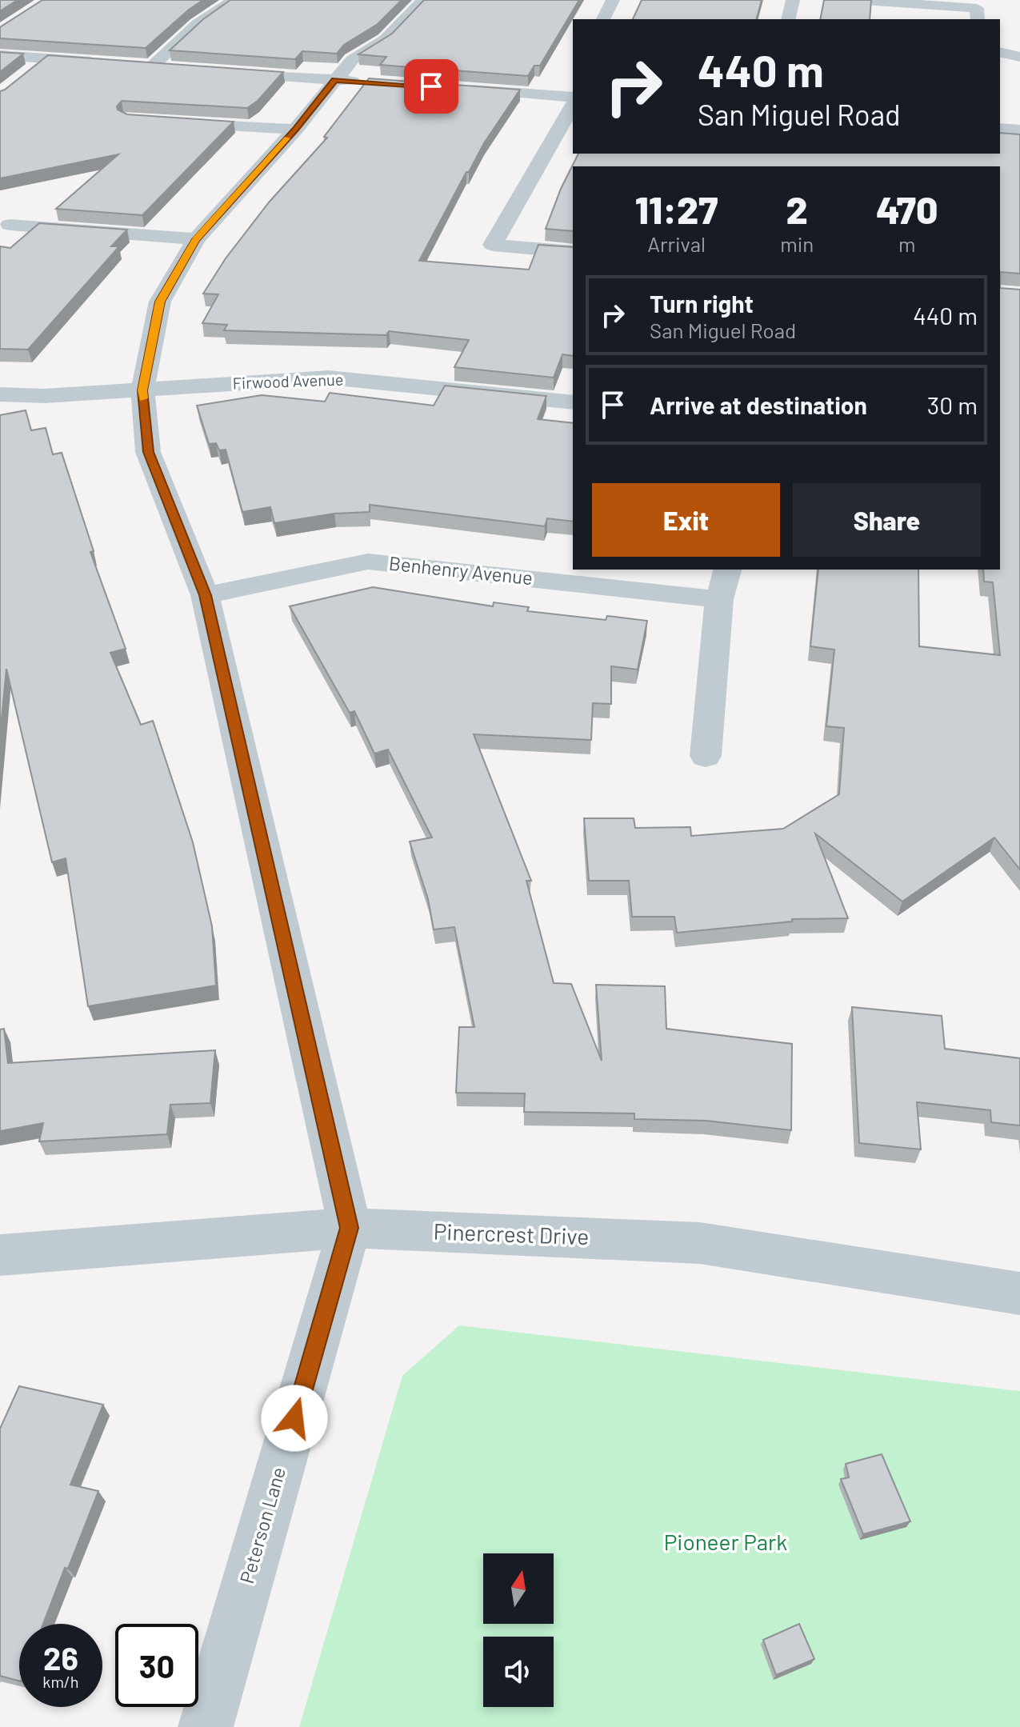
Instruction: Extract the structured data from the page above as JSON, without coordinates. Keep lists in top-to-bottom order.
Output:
{
  "streets": {
    "street": [
      "Firwood Avenue",
      "Benhenry Avenue",
      "Pinercrest Drive",
      "Peterson Lane"
    ]
  },
  "crossings": [
    ["Firwood Avenue", "Peterson Lane"],
    ["Benhenry Avenue", "Peterson Lane"],
    ["Pinercrest Drive", "Peterson Lane"]
  ],
  "parks": ["Pioneer Park"],
  "north": "top",
  "page": {
    "turn": ["440 m", "San Miguel Road"],
    "eta": [
      "11:27",
      "Arrival",
      "2",
      "min",
      "470",
      "m"
    ],
    "list": [
      {
        "name": "Turn right",
        "note": "San Miguel Road",
        "value": "440 m"
      },
      {
        "name": "Arrive at destination",
        "value": "30 m"
      }
    ],
    "buttons": ["Exit", "Share"],
    "speed": "26 km/h",
    "limit": "30"
  }
}
